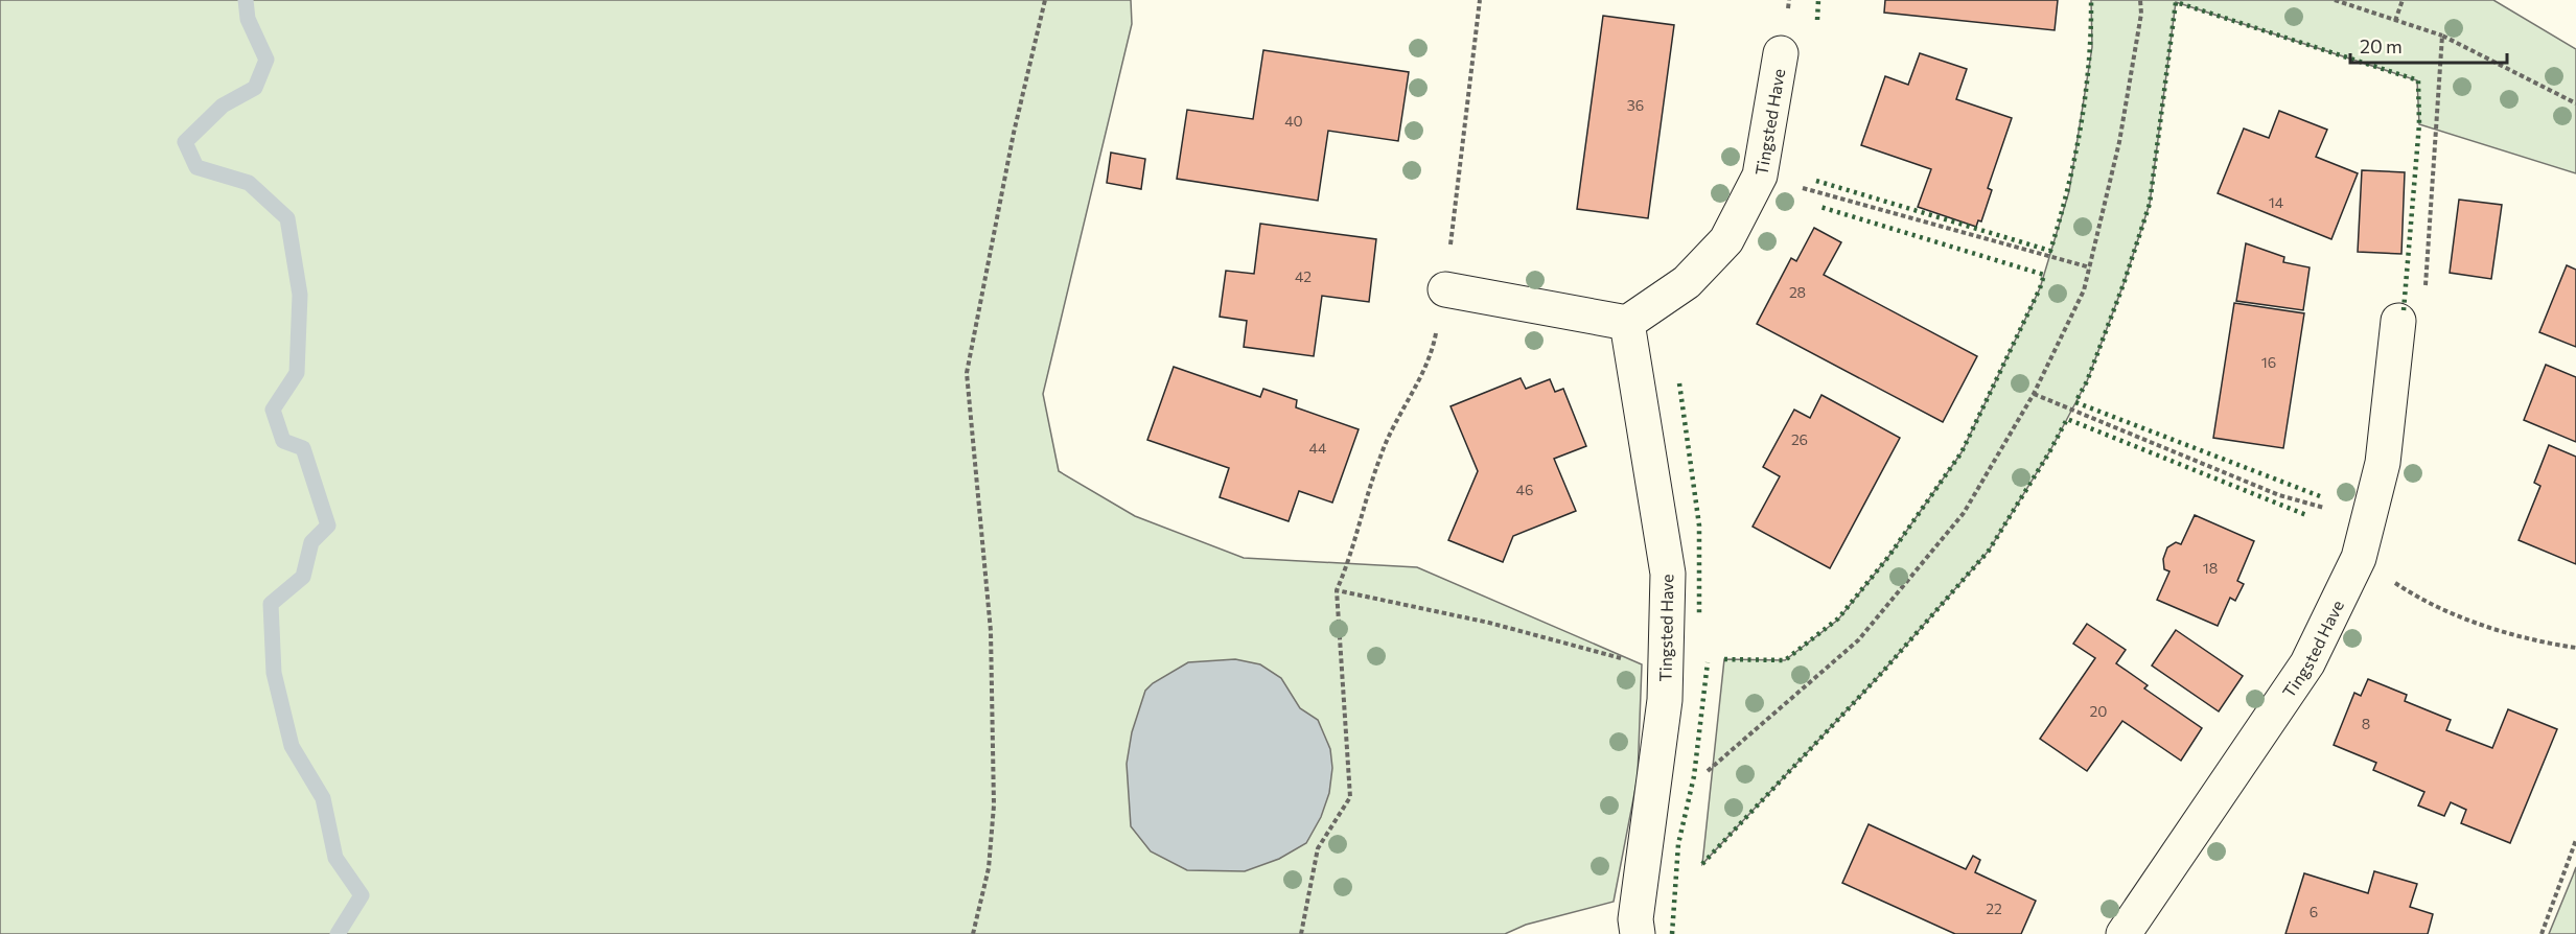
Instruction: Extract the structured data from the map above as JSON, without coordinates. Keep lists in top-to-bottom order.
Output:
{
  "streets": {
    "street": ["Tingsted Have"]
  },
  "house_numbers": [
    "36",
    "40",
    "14",
    "42",
    "28",
    "16",
    "26",
    "44",
    "46",
    "18",
    "20",
    "8",
    "22",
    "6"
  ],
  "scale_bar": "20 m"
}
